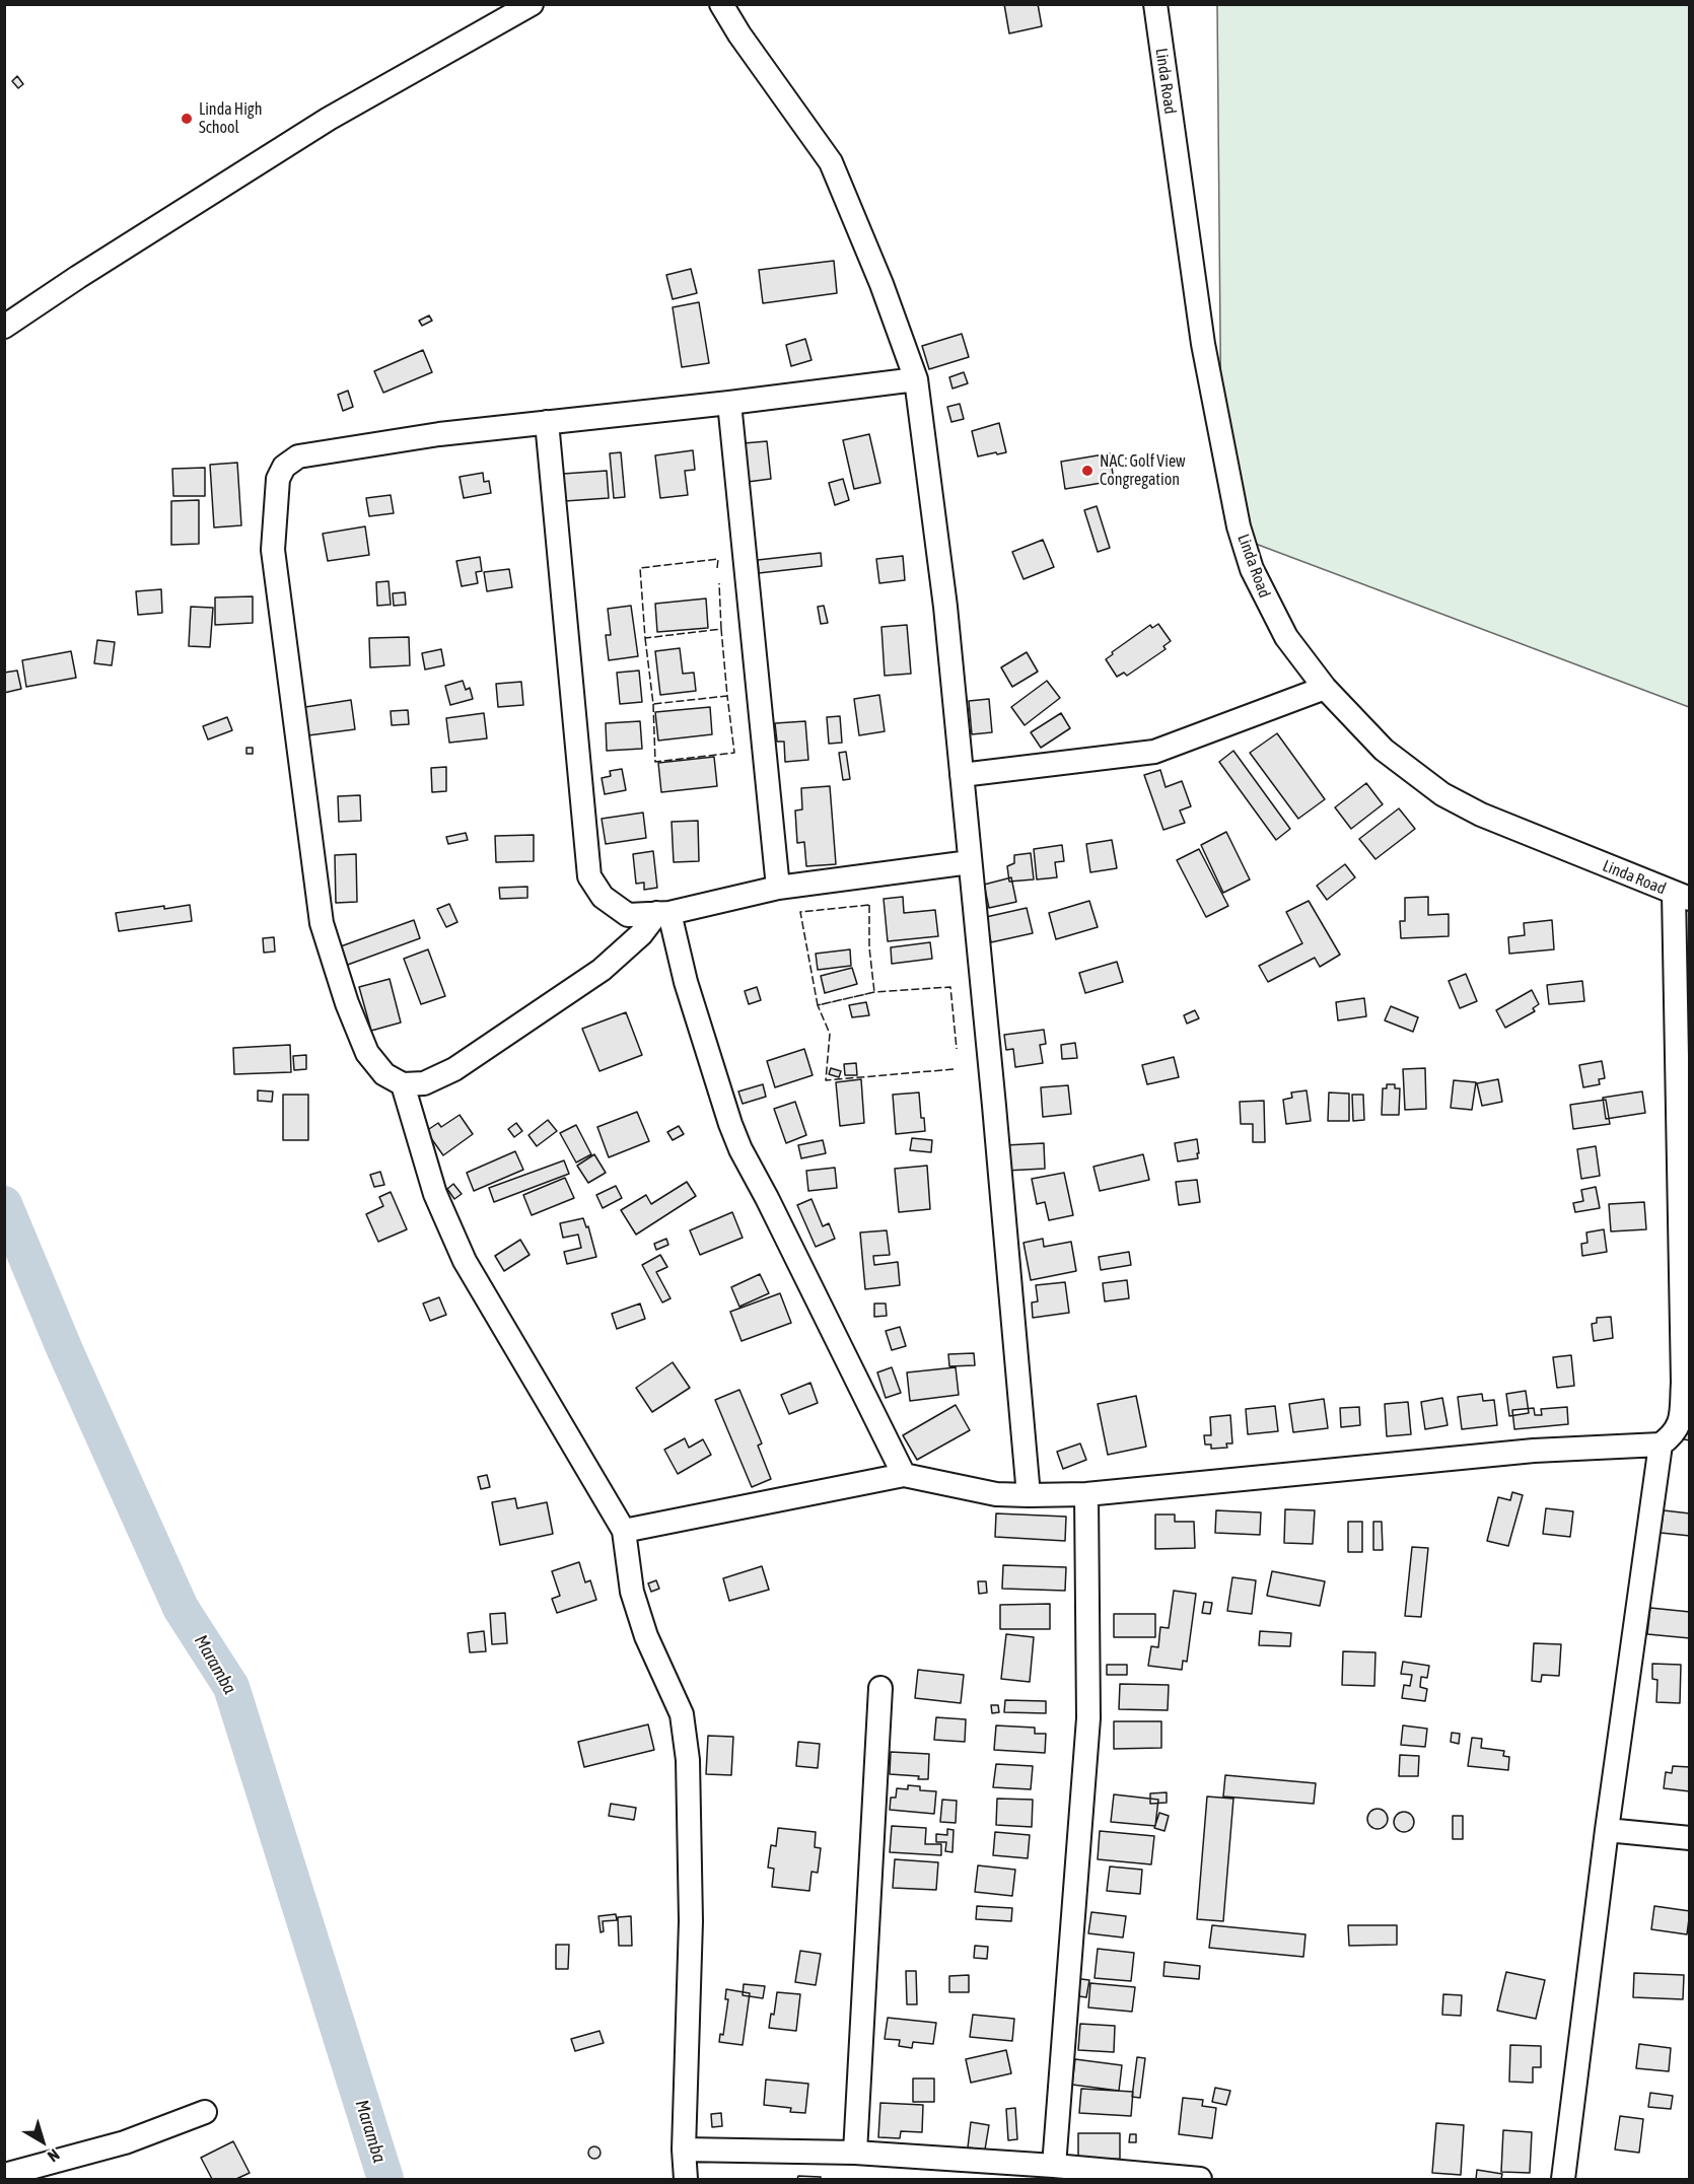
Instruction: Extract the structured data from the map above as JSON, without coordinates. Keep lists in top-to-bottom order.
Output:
{
  "streets": {
    "street": ["Linda Road"]
  },
  "water": ["Maramba"],
  "places": ["Linda High School", "NAC: Golf View Congregation"],
  "north": "bottom right"
}
